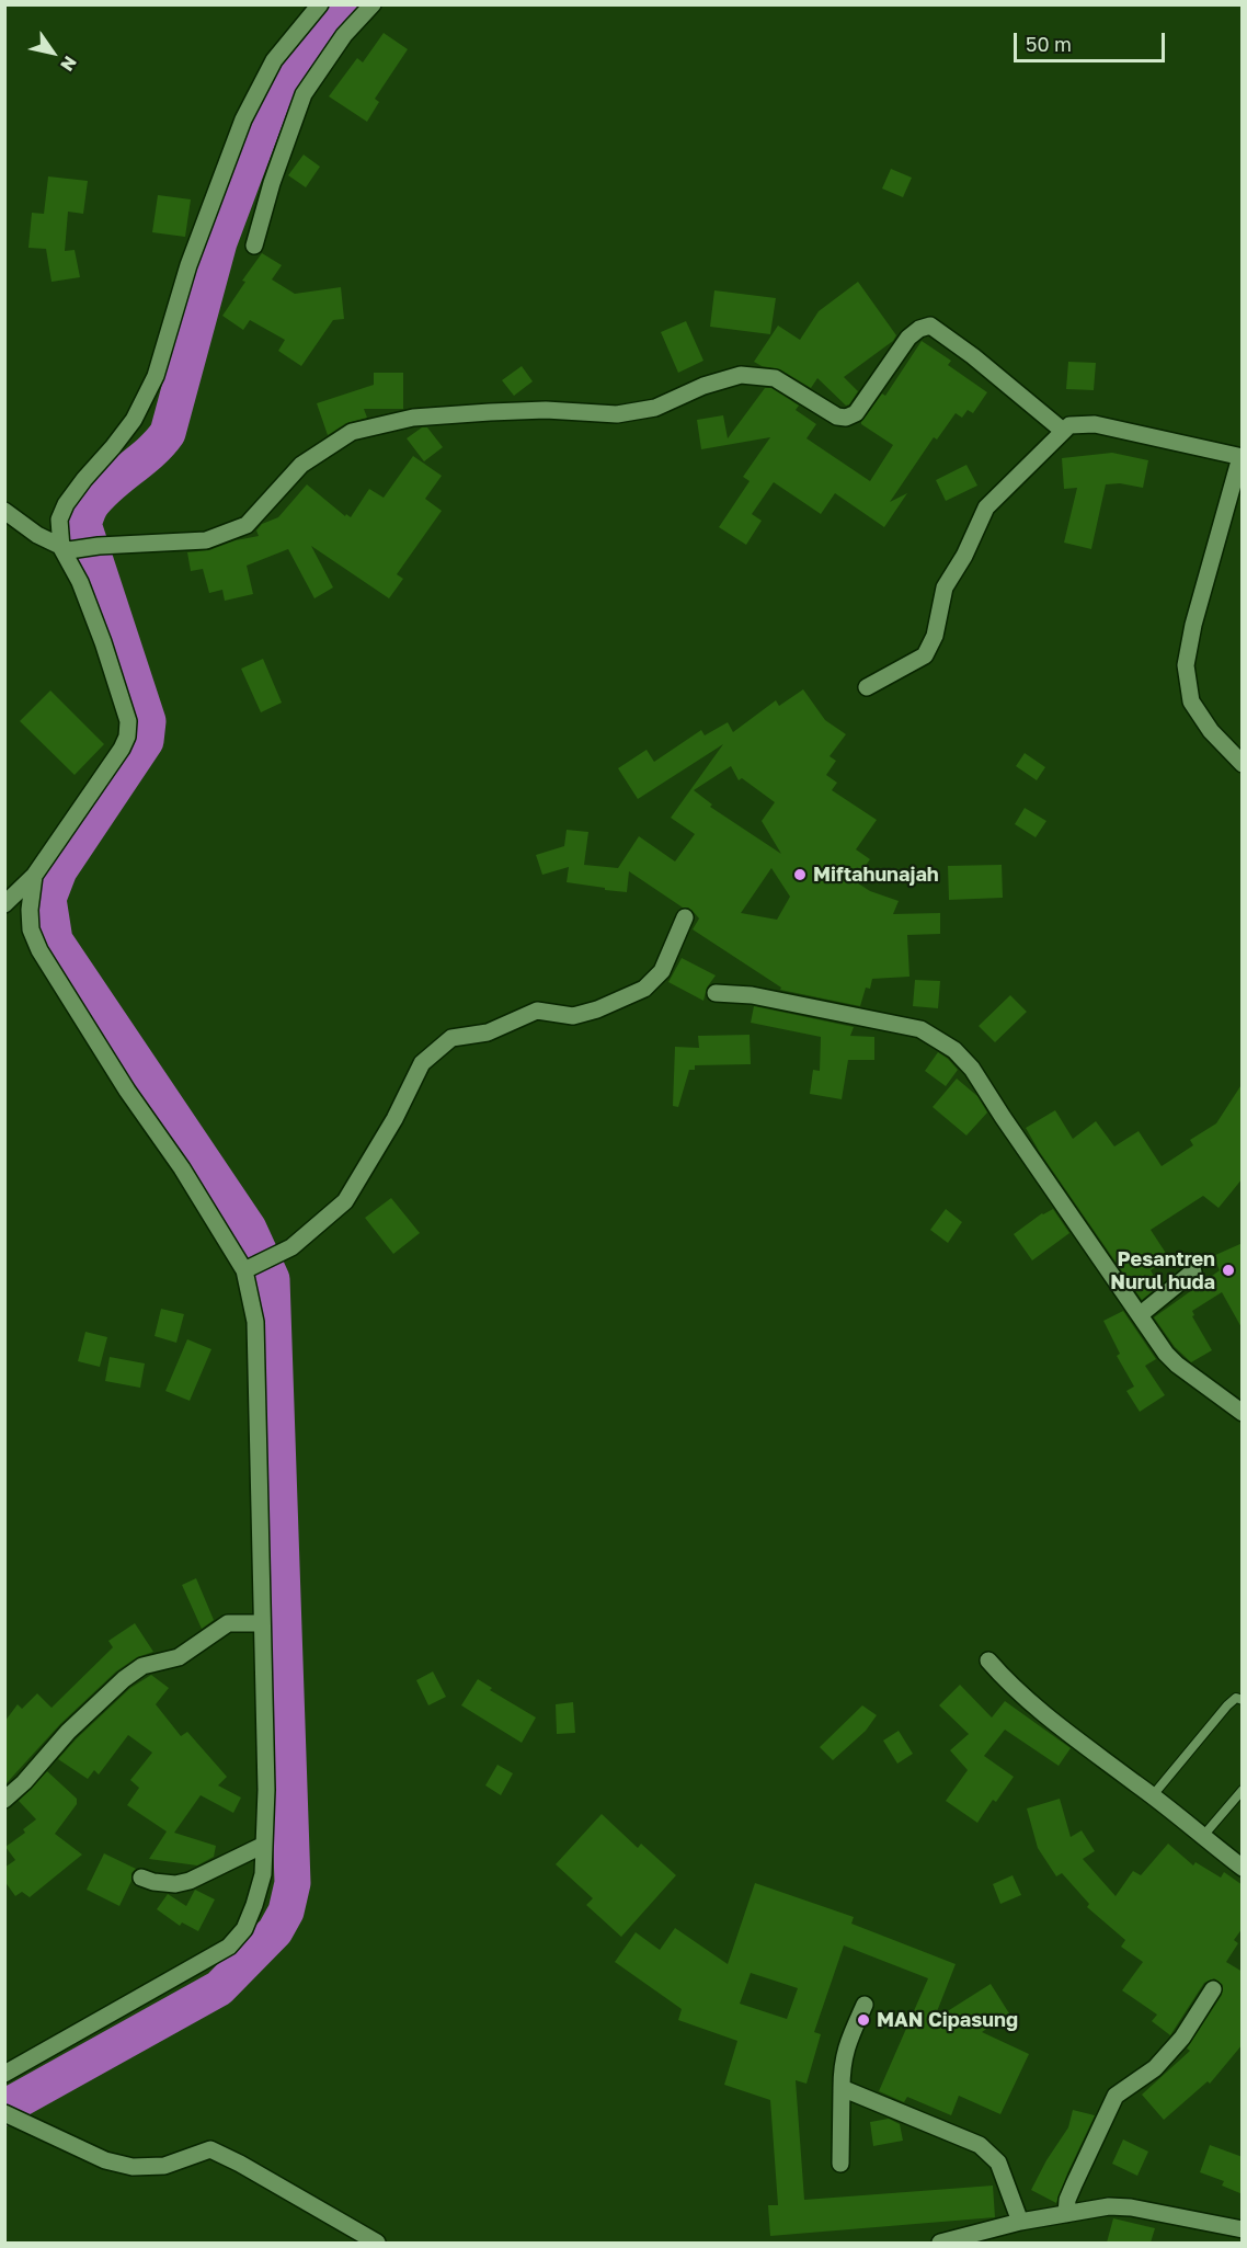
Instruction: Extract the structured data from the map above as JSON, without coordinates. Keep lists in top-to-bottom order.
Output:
{
  "places": ["Miftahunajah", "Pesantren Nurul huda", "MAN Cipasung"],
  "scale_bar": "50 m",
  "north": "bottom right"
}
